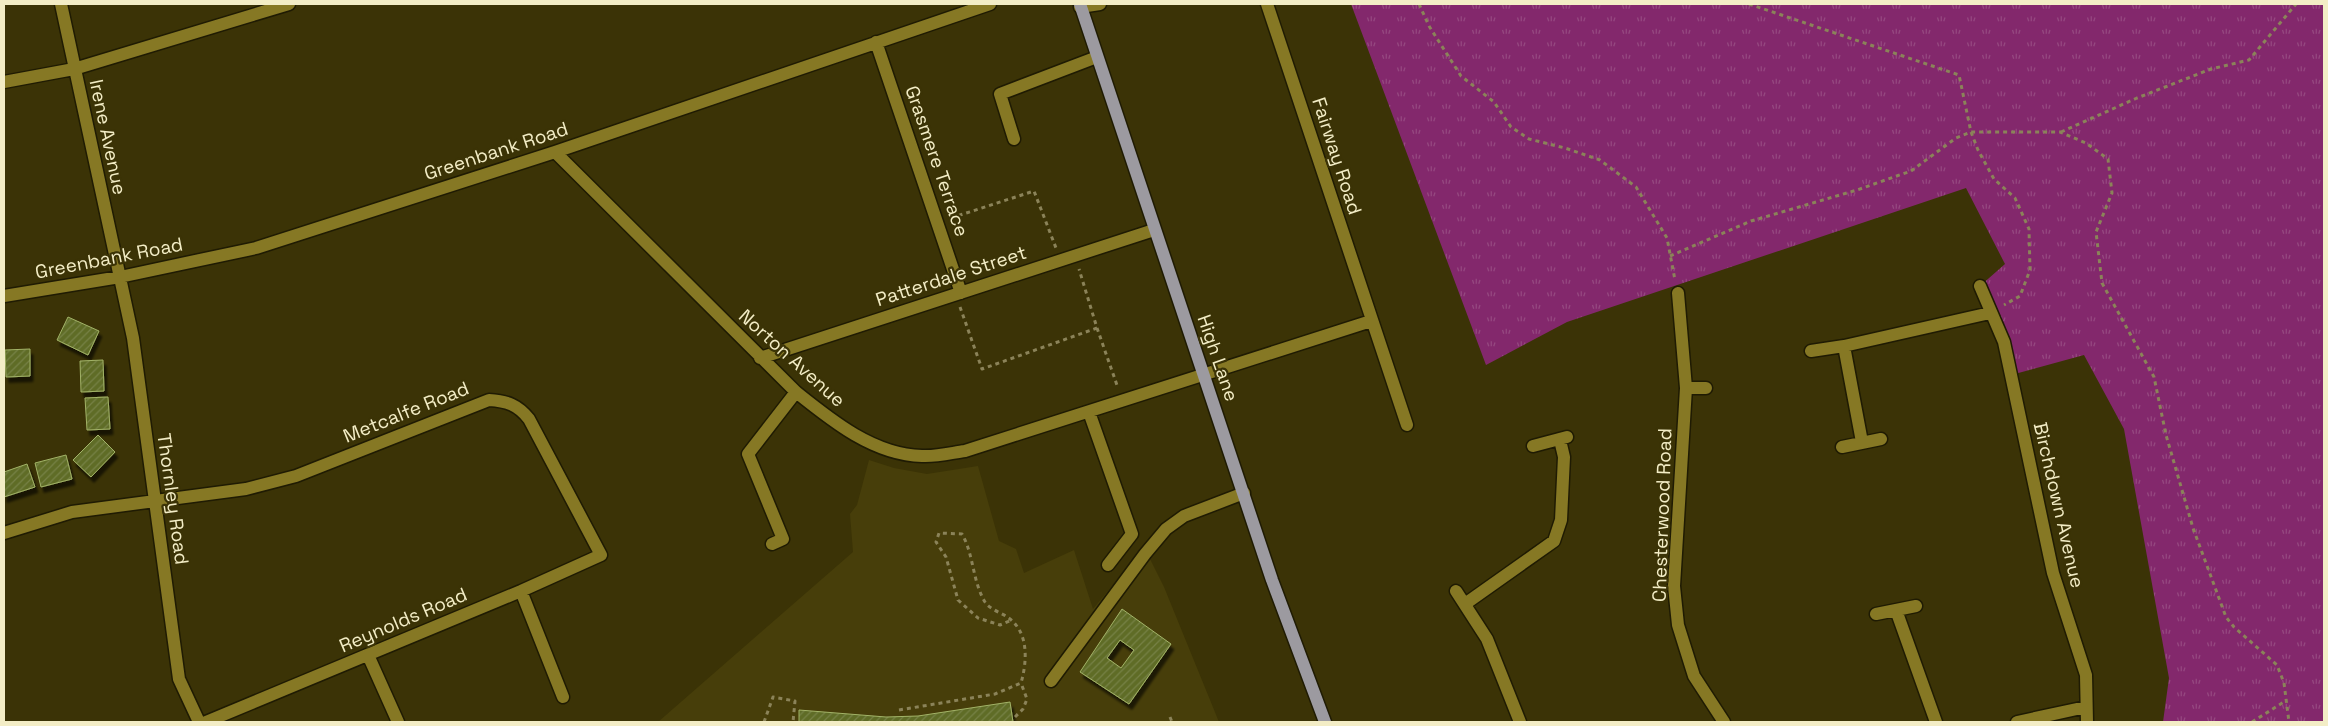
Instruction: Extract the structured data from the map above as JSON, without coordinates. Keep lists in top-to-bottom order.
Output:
{
  "streets": {
    "main road": ["High Lane"],
    "street": [
      "Irene Avenue",
      "Greenbank Road",
      "Fairway Road",
      "Grasmere Terrace",
      "Patterdale Street",
      "Norton Avenue",
      "Metcalfe Road",
      "Thornley Road",
      "Birchdown Avenue",
      "Chesterwood Road",
      "Reynolds Road"
    ]
  },
  "crossings": [
    ["Irene Avenue", "Greenbank Road"],
    ["Irene Avenue", "Thornley Road"],
    ["Greenbank Road", "Grasmere Terrace"],
    ["Greenbank Road", "Norton Avenue"],
    ["Greenbank Road", "Thornley Road"],
    ["Fairway Road", "Norton Avenue"],
    ["Grasmere Terrace", "Patterdale Street"],
    ["Patterdale Street", "Norton Avenue"],
    ["Patterdale Street", "High Lane"],
    ["Norton Avenue", "High Lane"],
    ["Metcalfe Road", "Thornley Road"],
    ["Metcalfe Road", "Reynolds Road"]
  ]
}
